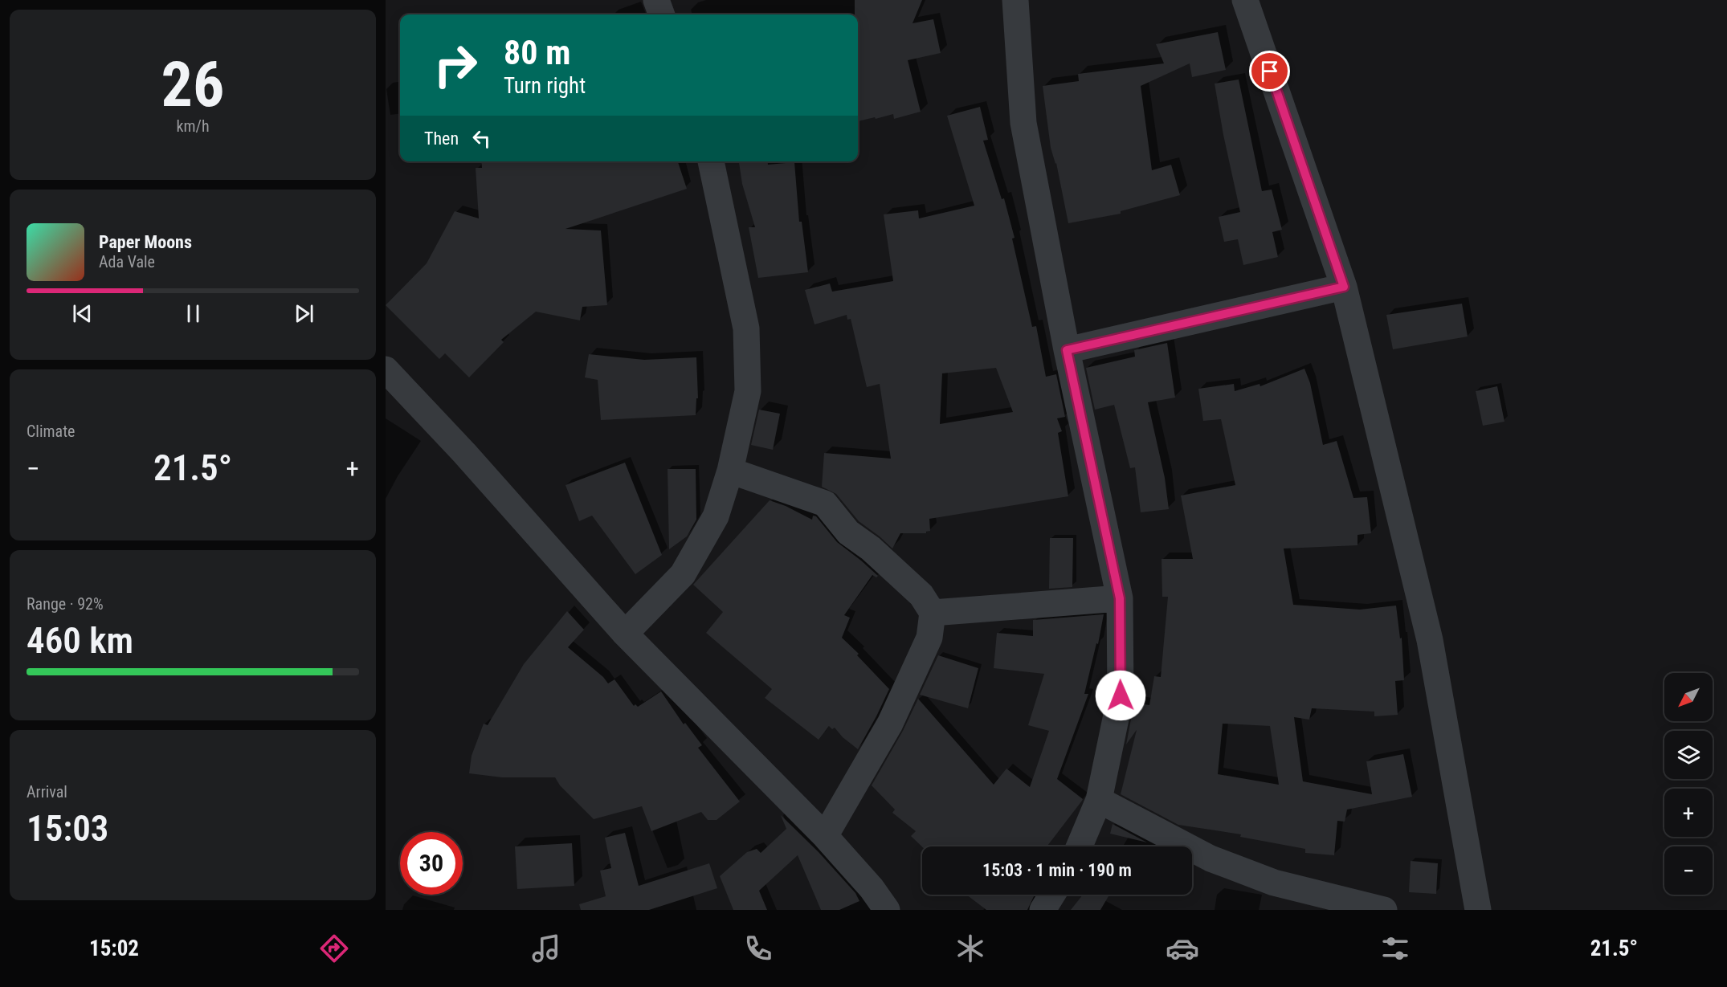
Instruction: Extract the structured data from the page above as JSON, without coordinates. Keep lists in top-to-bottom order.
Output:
{
  "north": "bottom left",
  "page": {
    "tile": [
      ["26", "km/h"],
      "Climate",
      ["Range · 92%", "460 km"],
      ["Arrival", "15:03"]
    ],
    "turn": ["80 m", "Turn right"],
    "then": "Then",
    "song": ["Paper Moons", "Ada Vale"],
    "heat": ["−", "21.5°", "+"],
    "map_buttons": ["+", "−"],
    "limit": "30",
    "trip": "15:03 · 1 min · 190 m",
    "tabs": ["15:02", "21.5°"]
  }
}
